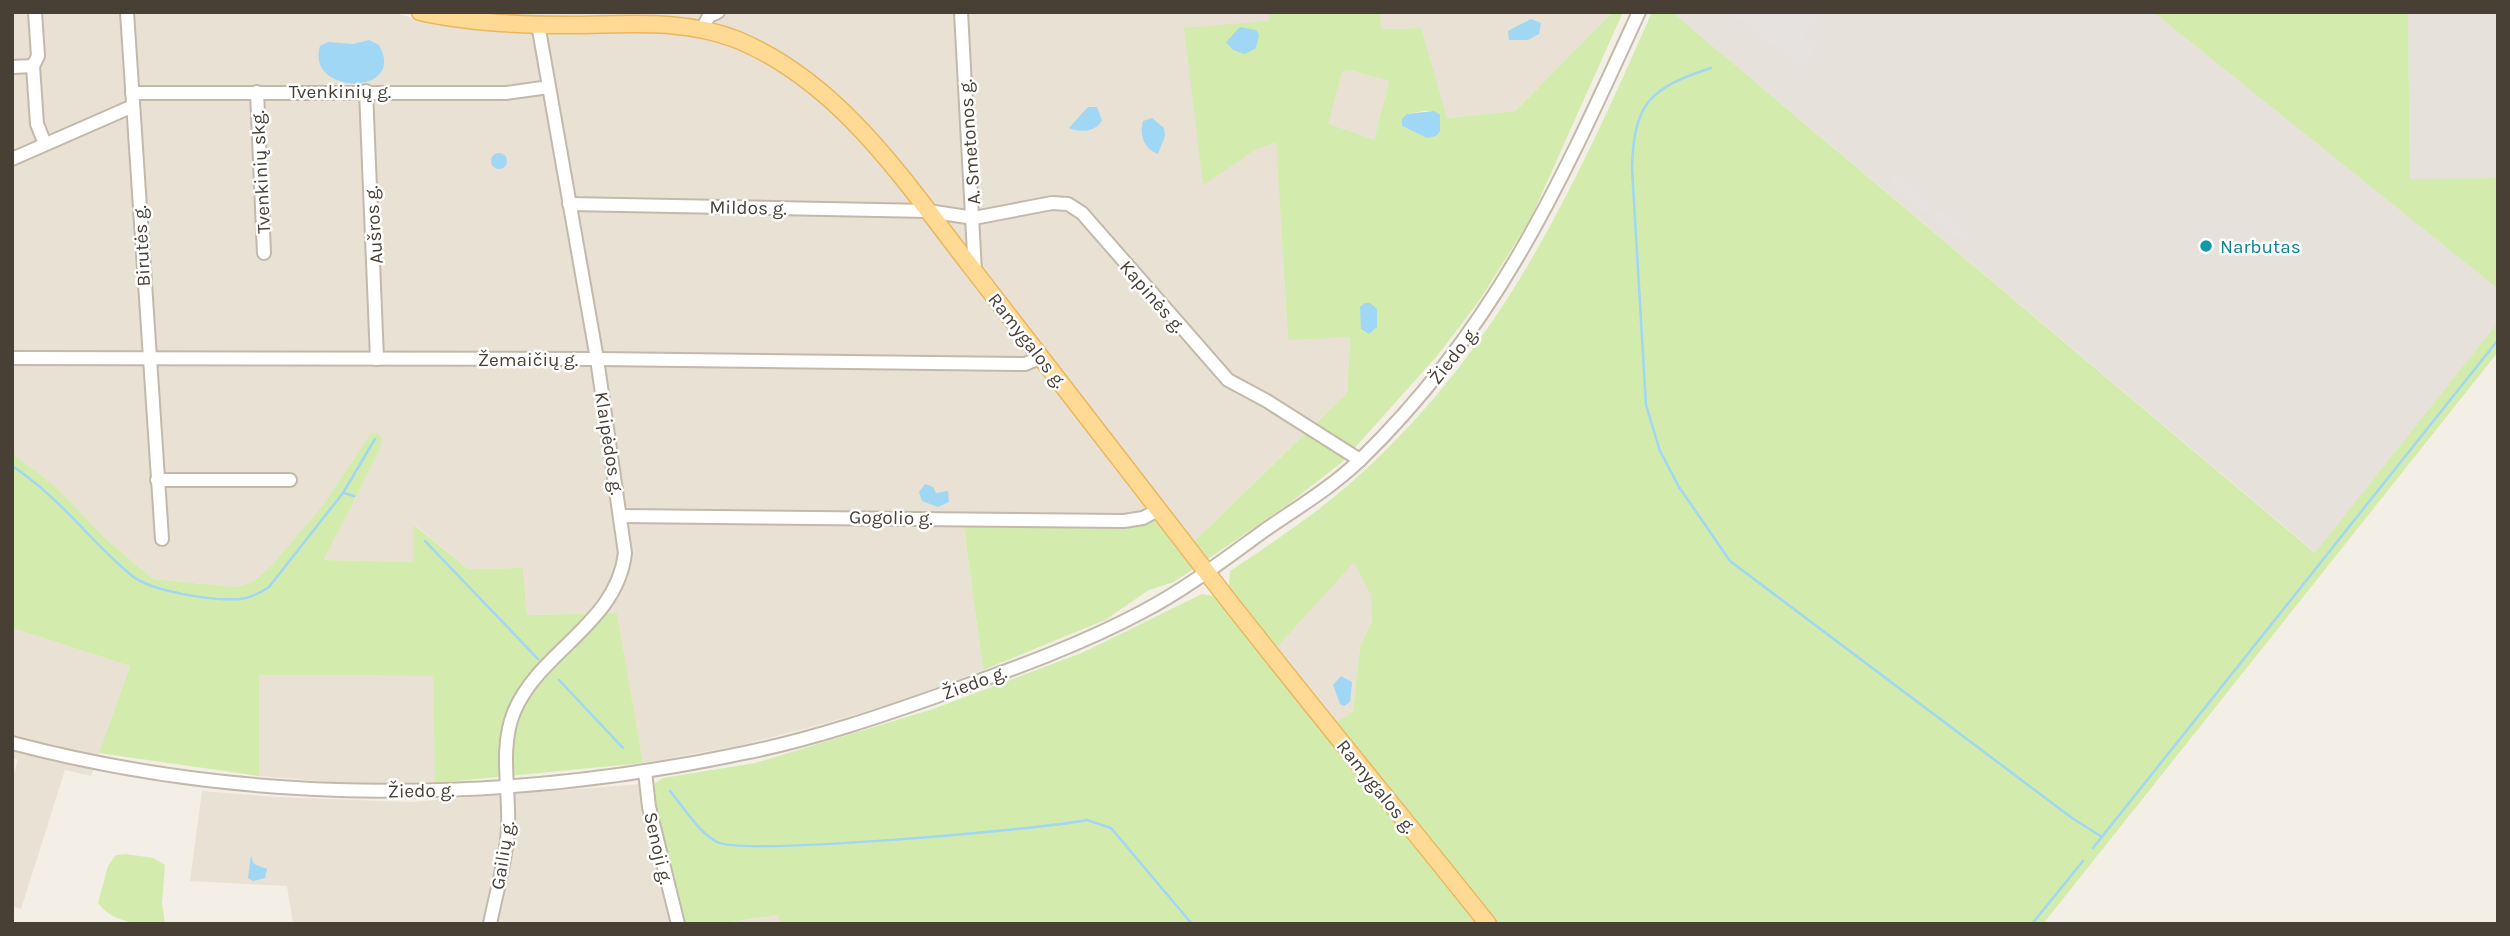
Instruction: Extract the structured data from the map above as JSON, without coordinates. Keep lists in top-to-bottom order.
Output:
{
  "streets": {
    "main road": ["Ramygalos g."],
    "street": [
      "Tvenkinių g.",
      "A. Smetonos g.",
      "Tvenkinių skg.",
      "Mildos g.",
      "Aušros g.",
      "Birutės g.",
      "Kapinės g.",
      "Žiedo g.",
      "Žemaičių g.",
      "Klaipėdos g.",
      "Gogolio g.",
      "Senoji g.",
      "Gailių g."
    ]
  },
  "crossings": [
    ["Tvenkinių g.", "Tvenkinių skg."],
    ["Tvenkinių g.", "Aušros g."],
    ["Tvenkinių g.", "Birutės g."],
    ["Tvenkinių g.", "Klaipėdos g."],
    ["A. Smetonos g.", "Kapinės g."],
    ["A. Smetonos g.", "Ramygalos g."],
    ["Mildos g.", "Kapinės g."],
    ["Mildos g.", "Ramygalos g."],
    ["Mildos g.", "Klaipėdos g."],
    ["Aušros g.", "Žemaičių g."],
    ["Birutės g.", "Žemaičių g."],
    ["Kapinės g.", "Ramygalos g."],
    ["Kapinės g.", "Žiedo g."],
    ["Ramygalos g.", "Žiedo g."],
    ["Ramygalos g.", "Žemaičių g."],
    ["Ramygalos g.", "Klaipėdos g."],
    ["Ramygalos g.", "Gogolio g."],
    ["Žiedo g.", "Klaipėdos g."],
    ["Žiedo g.", "Senoji g."],
    ["Žiedo g.", "Gailių g."],
    ["Žemaičių g.", "Klaipėdos g."],
    ["Klaipėdos g.", "Gogolio g."],
    ["Klaipėdos g.", "Gailių g."]
  ],
  "places": ["Narbutas"]
}
